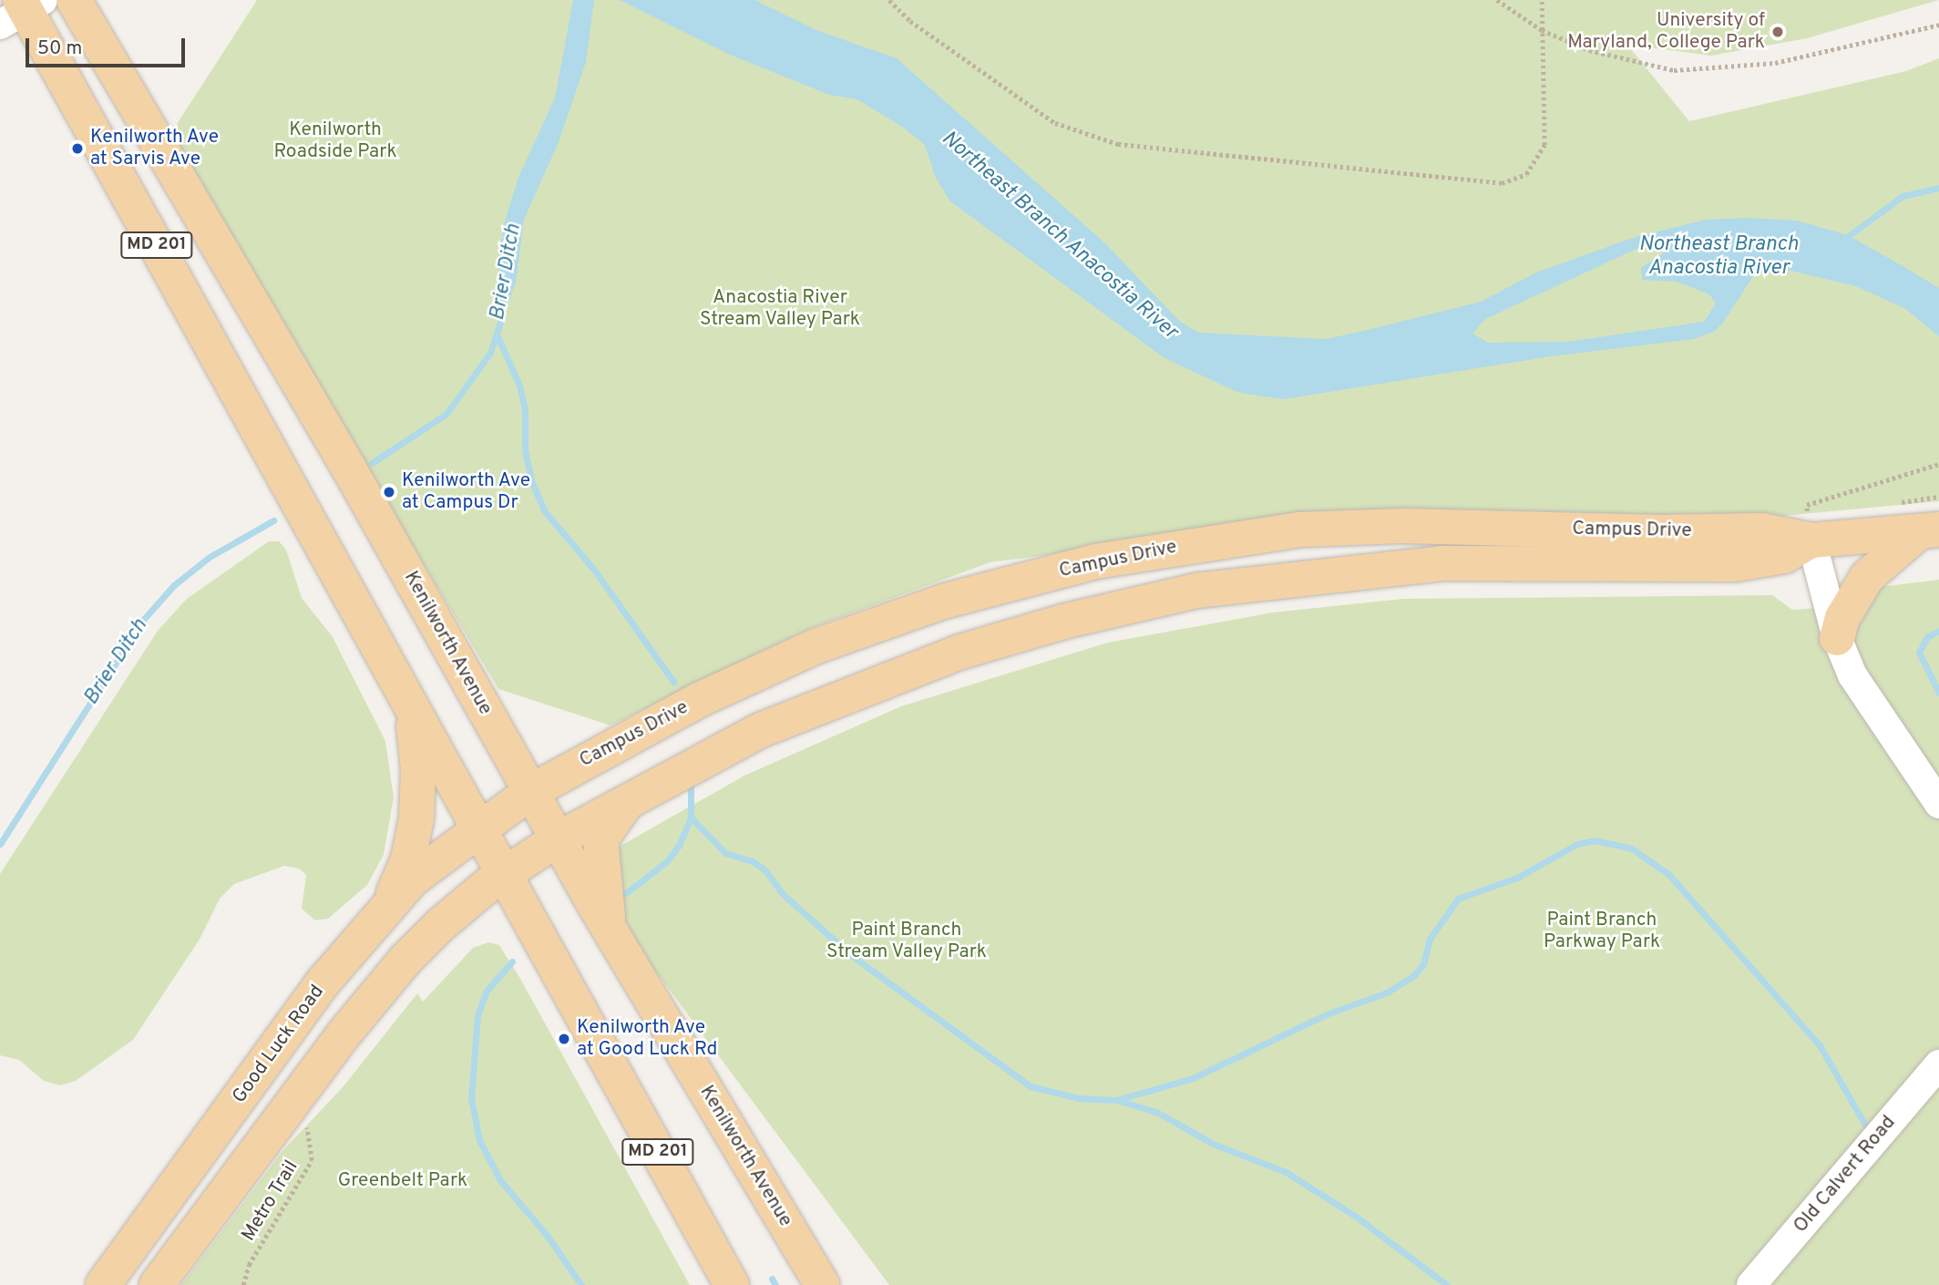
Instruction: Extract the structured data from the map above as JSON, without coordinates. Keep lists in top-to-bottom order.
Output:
{
  "streets": {
    "main road": [
      "MD 201",
      "Campus Drive",
      "Kenilworth Avenue",
      "Good Luck Road"
    ],
    "street": ["Old Calvert Road"],
    "path": ["Metro Trail"]
  },
  "crossings": [
    ["MD 201", "Campus Drive"],
    ["MD 201", "Good Luck Road"],
    ["Campus Drive", "Kenilworth Avenue"],
    ["Campus Drive", "Good Luck Road"]
  ],
  "water": ["Northeast Branch Anacostia River", "Brier Ditch"],
  "parks": [
    "Kenilworth Roadside Park",
    "Anacostia River Stream Valley Park",
    "Paint Branch Parkway Park",
    "Paint Branch Stream Valley Park",
    "Greenbelt Park"
  ],
  "places": [
    "University of Maryland, College Park",
    "Kenilworth Ave at Sarvis Ave",
    "Kenilworth Ave at Campus Dr",
    "Kenilworth Ave at Good Luck Rd"
  ],
  "scale_bar": "50 m"
}
